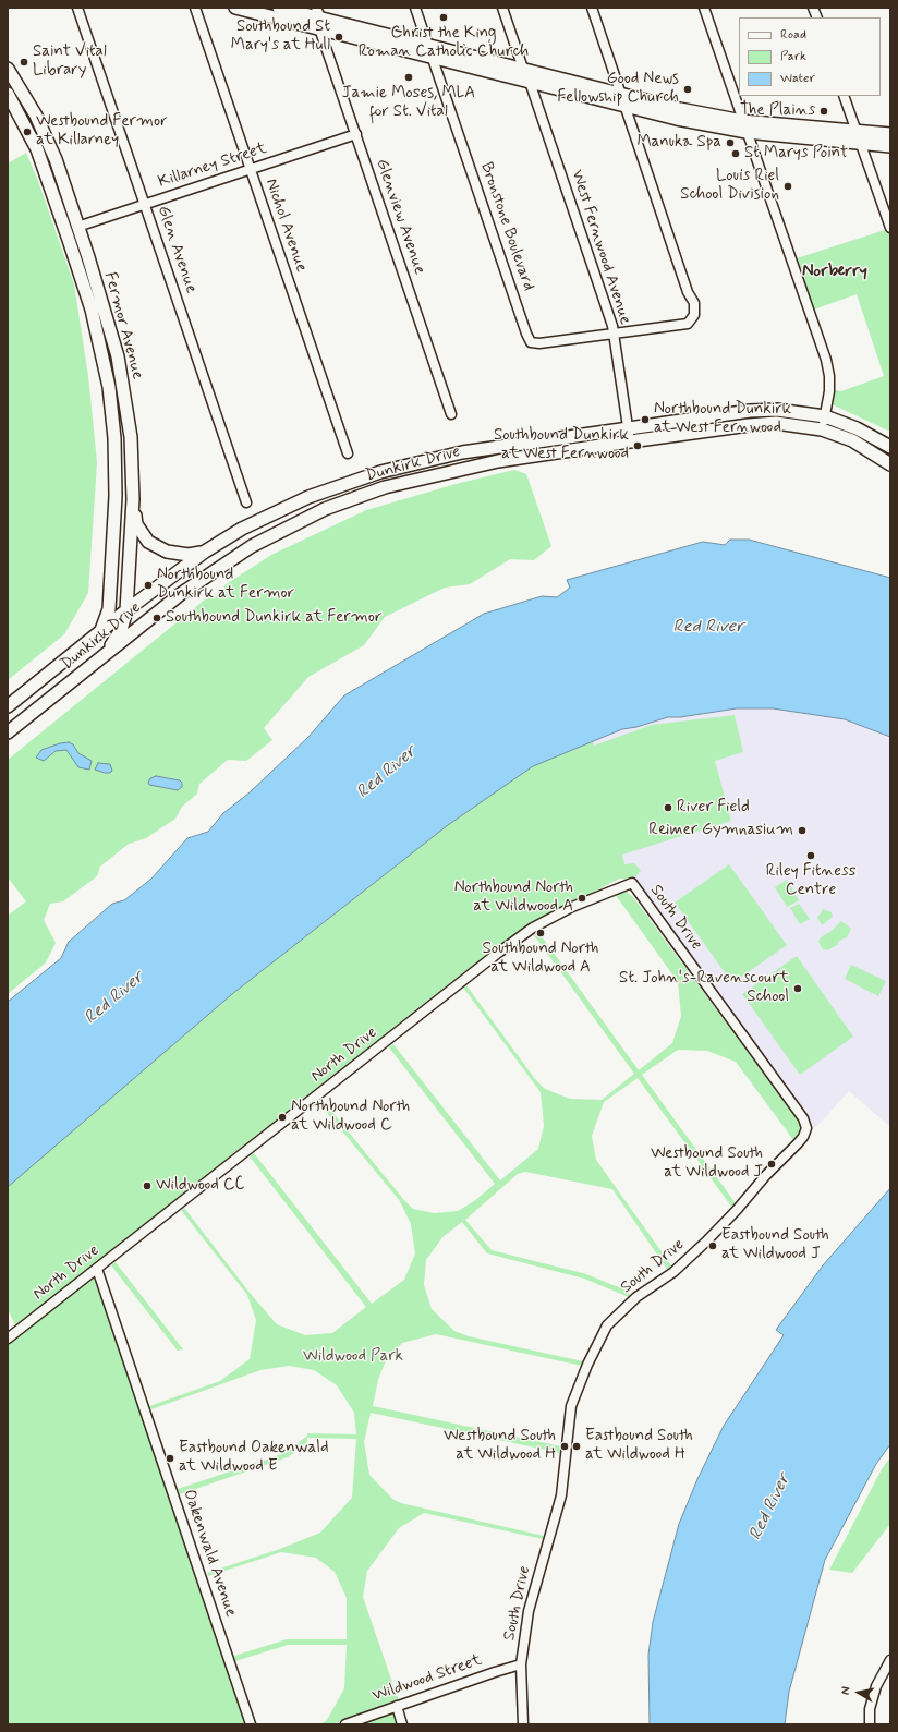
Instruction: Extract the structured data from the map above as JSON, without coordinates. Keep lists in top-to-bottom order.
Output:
{
  "streets": {
    "main road": ["Fermor Avenue", "Dunkirk Drive"],
    "street": [
      "Killarney Street",
      "Glenview Avenue",
      "Nichol Avenue",
      "Bronstone Boulevard",
      "West Fernwood Avenue",
      "Glen Avenue",
      "South Drive",
      "North Drive",
      "Oakenwald Avenue",
      "Wildwood Street"
    ]
  },
  "crossings": [
    ["Killarney Street", "Glenview Avenue"],
    ["Killarney Street", "Nichol Avenue"],
    ["Killarney Street", "Glen Avenue"],
    ["Killarney Street", "Fermor Avenue"],
    ["Bronstone Boulevard", "West Fernwood Avenue"],
    ["West Fernwood Avenue", "Dunkirk Drive"],
    ["Fermor Avenue", "Dunkirk Drive"],
    ["South Drive", "North Drive"],
    ["South Drive", "Wildwood Street"],
    ["North Drive", "Oakenwald Avenue"]
  ],
  "districts": ["Norberry"],
  "water": ["Red River"],
  "parks": ["Wildwood Park"],
  "places": [
    "Christ the King Roman Catholic Church",
    "Southbound St Mary's at Hull",
    "Saint Vital Library",
    "Jamie Moses, MLA for St. Vital",
    "Good News Fellowship Church",
    "The Plains",
    "Westbound Fermor at Killarney",
    "Manuka Spa",
    "St Marys Point",
    "Louis Riel School Division",
    "Northbound Dunkirk at West Fernwood",
    "Southbound Dunkirk at West Fernwood",
    "Northbound Dunkirk at Fermor",
    "Southbound Dunkirk at Fermor",
    "River Field",
    "Reimer Gymnasium",
    "Riley Fitness Centre",
    "Northbound North at Wildwood A",
    "Southbound North at Wildwood A",
    "St. John's-Ravenscourt School",
    "Northbound North at Wildwood C",
    "Westbound South at Wildwood J",
    "Wildwood CC",
    "Eastbound South at Wildwood J",
    "Westbound South at Wildwood H",
    "Eastbound South at Wildwood H",
    "Eastbound Oakenwald at Wildwood E"
  ],
  "legend": ["Road", "Park", "Water"],
  "north": "left"
}
